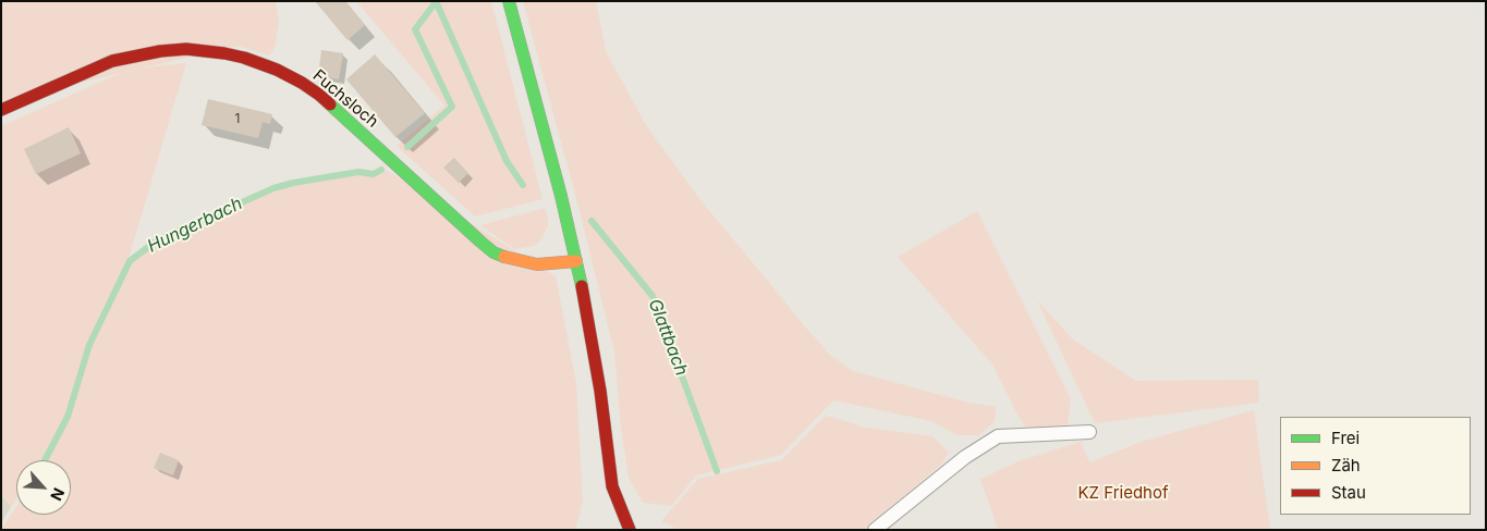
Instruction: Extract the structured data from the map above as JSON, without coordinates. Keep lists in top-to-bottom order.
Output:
{
  "streets": {
    "street": ["Fuchsloch"]
  },
  "water": ["Hungerbach", "Glattbach"],
  "parks": ["KZ Friedhof"],
  "house_numbers": ["1"],
  "legend": ["Frei", "Zäh", "Stau"],
  "north": "bottom right"
}
